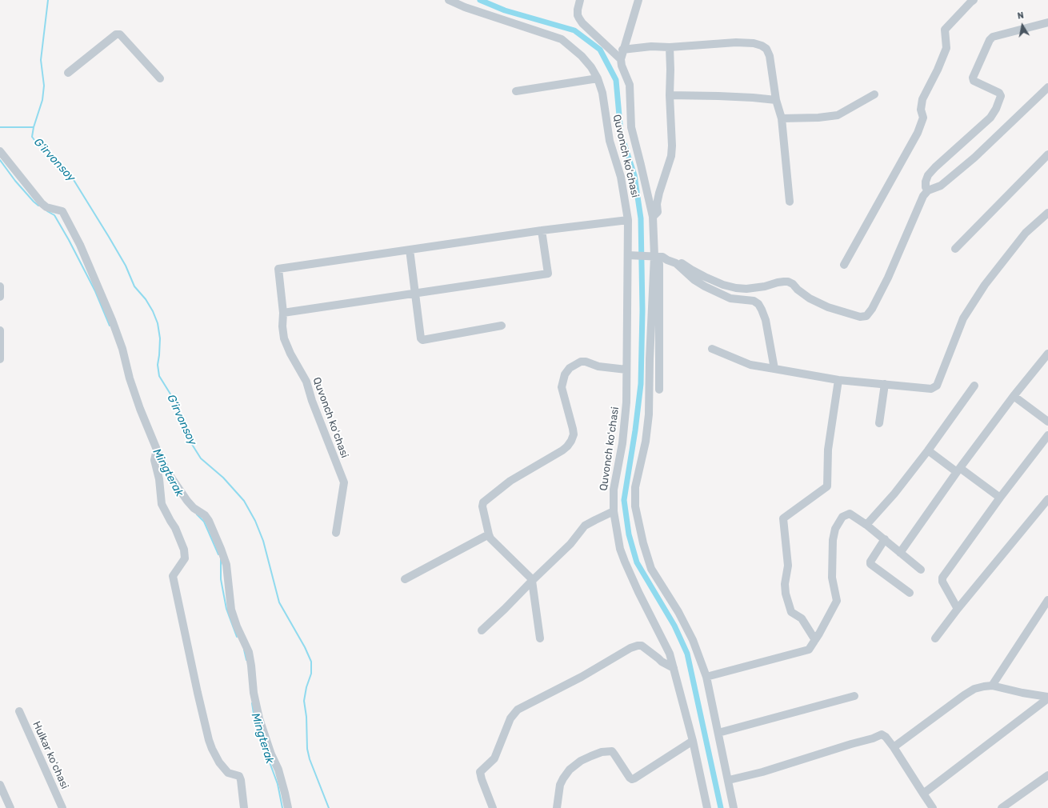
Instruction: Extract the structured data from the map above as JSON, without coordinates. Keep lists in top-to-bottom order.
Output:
{
  "streets": {
    "street": ["Quvonch koʻchasi", "Hulkar koʻchasi"]
  },
  "water": ["G‘irvonsoy", "Mingterak"],
  "north": "top"
}
